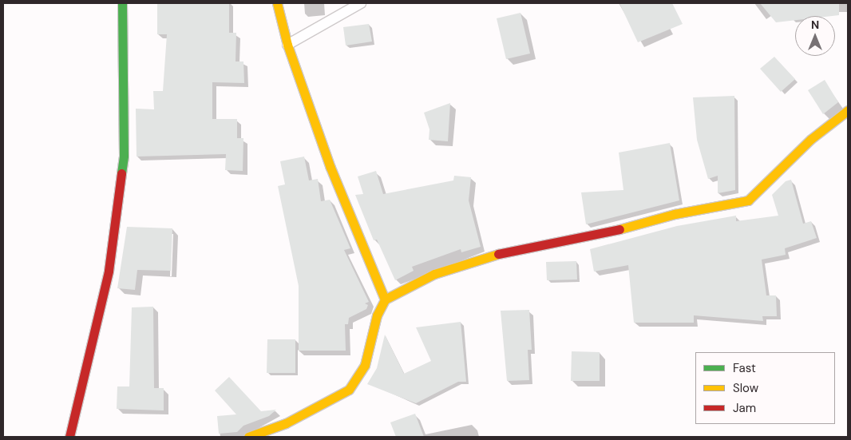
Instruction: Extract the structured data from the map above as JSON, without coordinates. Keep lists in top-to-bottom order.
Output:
{
  "legend": ["Fast", "Slow", "Jam"],
  "north": "top"
}
